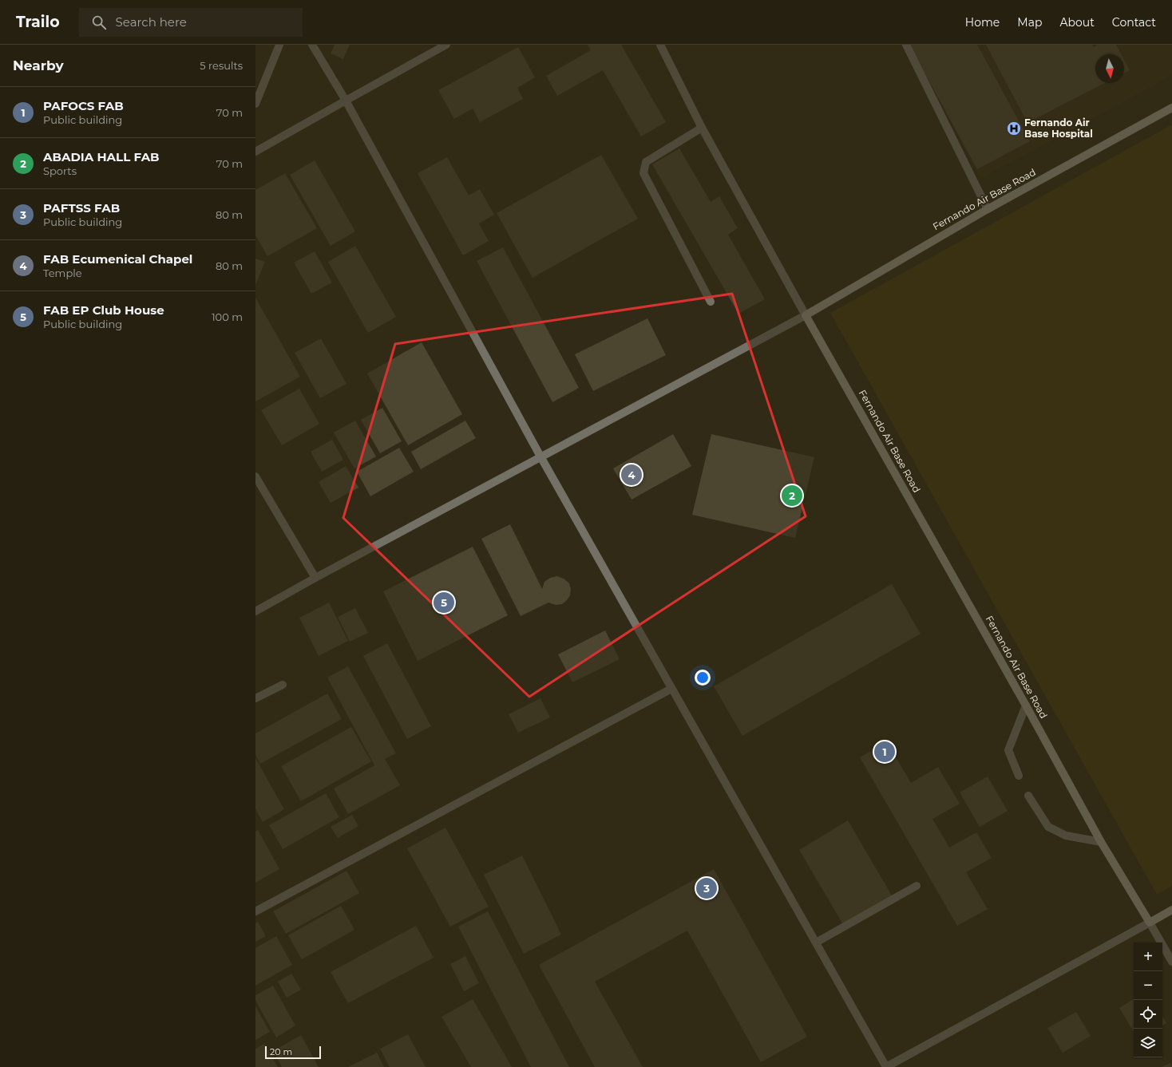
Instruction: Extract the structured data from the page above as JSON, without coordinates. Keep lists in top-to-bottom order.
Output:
{
  "streets": {
    "street": ["Fernando Air Base Road"]
  },
  "places": {
    "hospital": ["Fernando Air Base Hospital"]
  },
  "scale_bar": "20 m",
  "north": "bottom",
  "page": {
    "header": "Trailo",
    "search": "Search here",
    "nav": [
      "Home",
      "Map",
      "About",
      "Contact"
    ],
    "heading": ["Nearby", "5 results"],
    "list": [
      {
        "mark": "1",
        "name": "PAFOCS FAB",
        "note": "Public building",
        "value": "70 m"
      },
      {
        "mark": "2",
        "name": "ABADIA HALL FAB",
        "note": "Sports",
        "value": "70 m"
      },
      {
        "mark": "3",
        "name": "PAFTSS FAB",
        "note": "Public building",
        "value": "80 m"
      },
      {
        "mark": "4",
        "name": "FAB Ecumenical Chapel",
        "note": "Temple",
        "value": "80 m"
      },
      {
        "mark": "5",
        "name": "FAB EP Club House",
        "note": "Public building",
        "value": "100 m"
      }
    ],
    "pins": [
      "4",
      "2",
      "5",
      "1",
      "3"
    ],
    "map_buttons": ["+", "−"],
    "scale": "20 m"
  }
}
